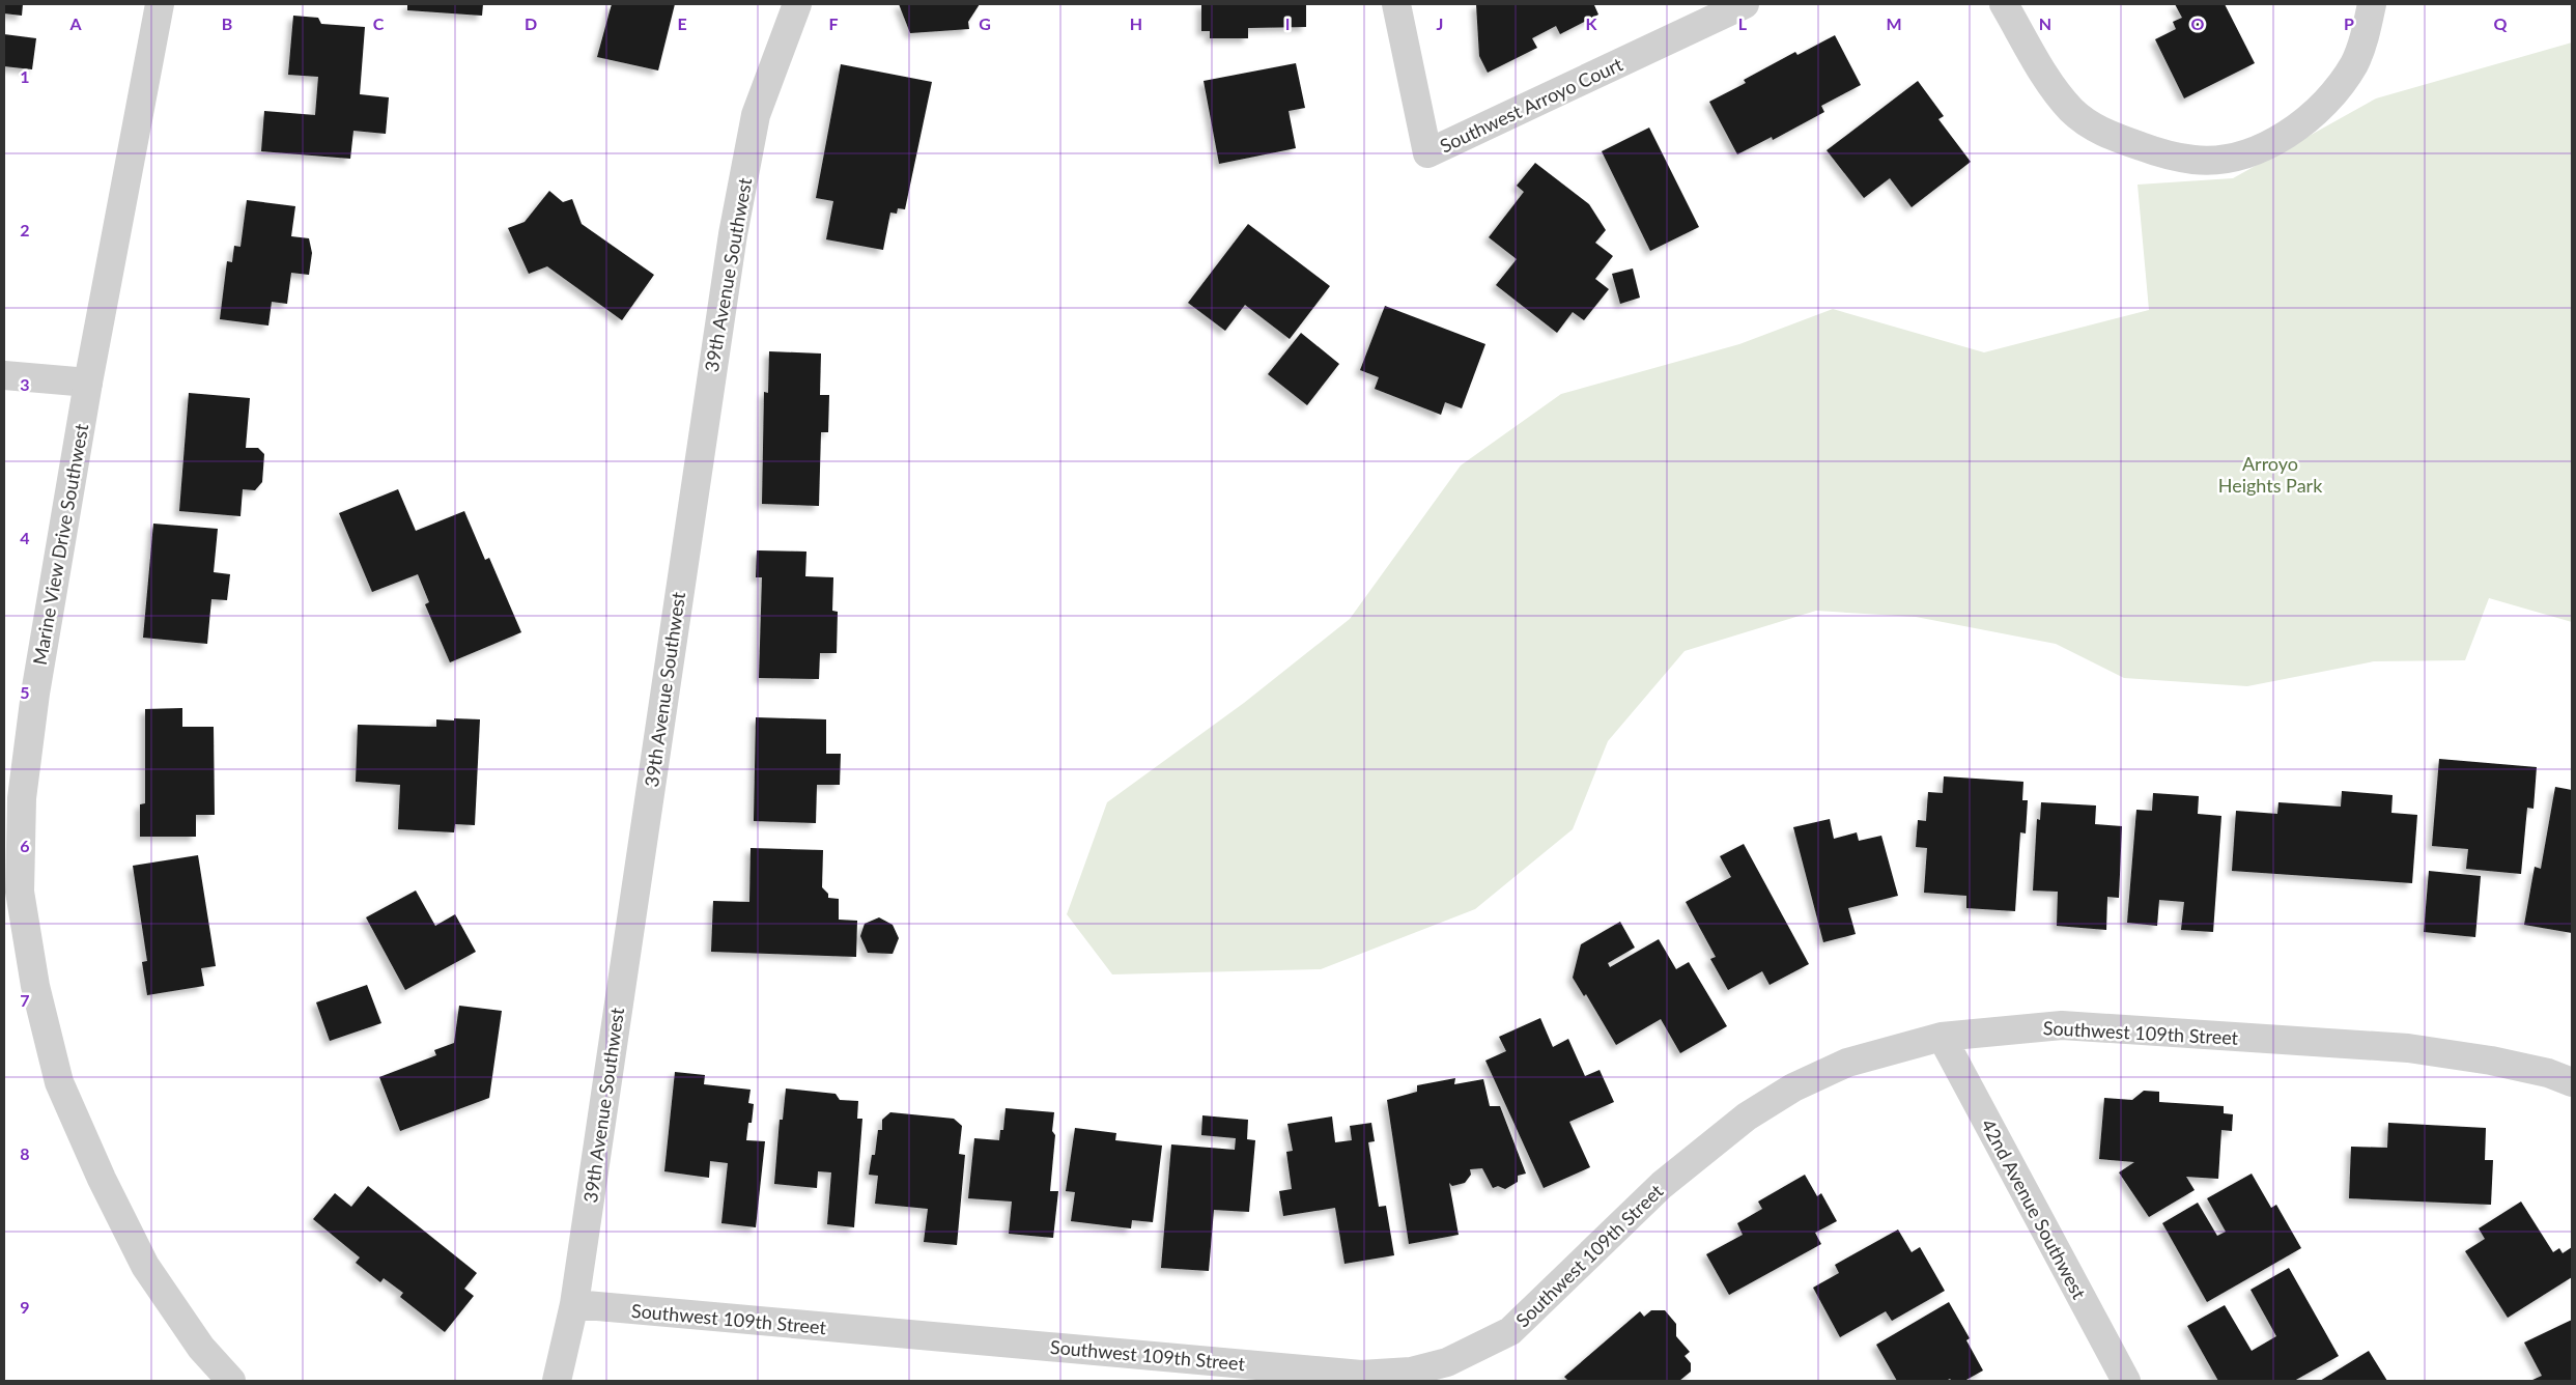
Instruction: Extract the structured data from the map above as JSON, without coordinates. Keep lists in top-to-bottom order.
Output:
{
  "streets": {
    "street": [
      "Southwest Arroyo Court",
      "39th Avenue Southwest",
      "Marine View Drive Southwest",
      "Southwest 109th Street",
      "42nd Avenue Southwest"
    ]
  },
  "crossings": [
    ["39th Avenue Southwest", "Southwest 109th Street"],
    ["Southwest 109th Street", "42nd Avenue Southwest"]
  ],
  "parks": ["Arroyo Heights Park"],
  "grid": {
    "columns": [
      "A",
      "B",
      "C",
      "D",
      "E",
      "F",
      "G",
      "H",
      "I",
      "J",
      "K",
      "L",
      "M",
      "N",
      "O",
      "P",
      "Q"
    ],
    "rows": [
      "1",
      "2",
      "3",
      "4",
      "5",
      "6",
      "7",
      "8",
      "9"
    ]
  }
}
